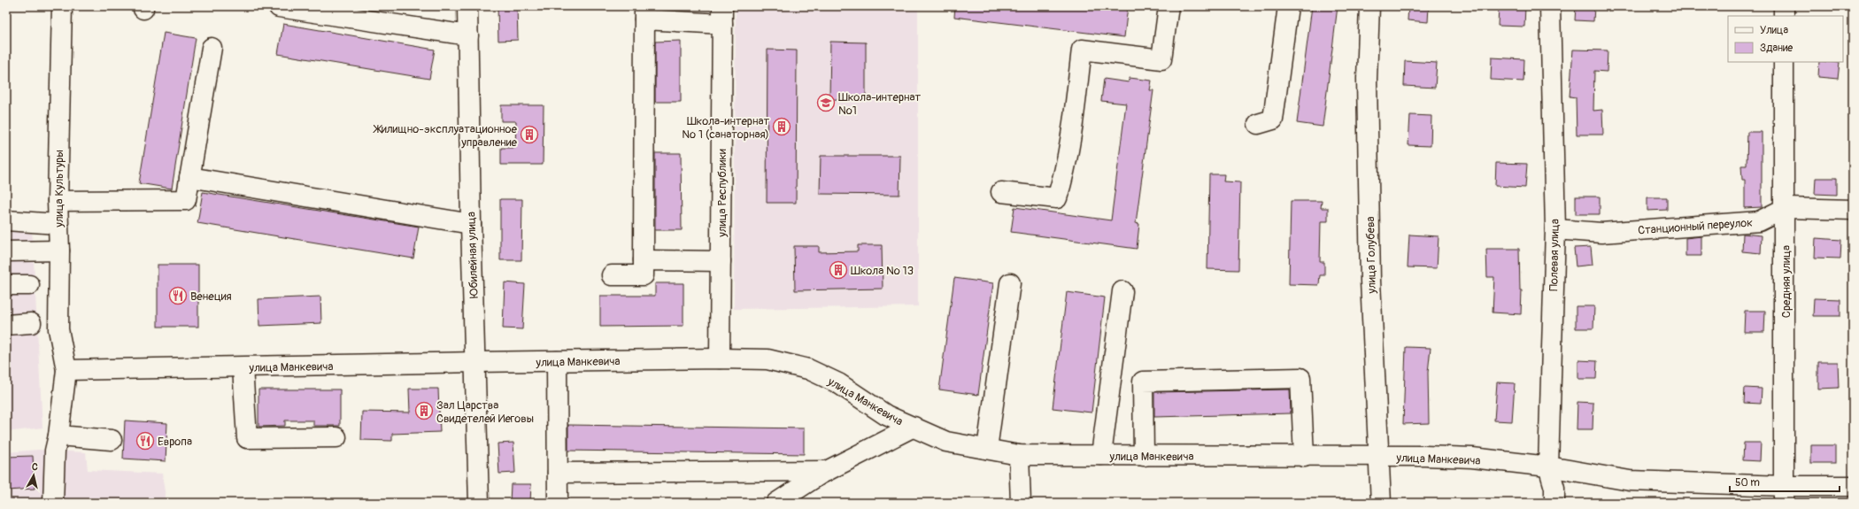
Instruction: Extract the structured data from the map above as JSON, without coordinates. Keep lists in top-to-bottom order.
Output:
{
  "streets": {
    "street": [
      "улица Культуры",
      "улица Республики",
      "Станционный переулок",
      "Юбилейная улица",
      "улица Голубева",
      "Полевая улица",
      "Средняя улица",
      "улица Манкевича"
    ]
  },
  "crossings": [
    ["улица Культуры", "улица Манкевича"],
    ["улица Республики", "улица Манкевича"],
    ["Станционный переулок", "Полевая улица"],
    ["Станционный переулок", "Средняя улица"],
    ["Юбилейная улица", "улица Манкевича"],
    ["улица Голубева", "улица Манкевича"],
    ["Полевая улица", "улица Манкевича"],
    ["Средняя улица", "улица Манкевича"]
  ],
  "places": {
    "school or university": ["Школа-интернат №1"],
    "building": [
      "Школа-интернат № 1 (санаторная)",
      "Жилищно-эксплуатационное управление",
      "Школа № 13",
      "Зал Царства Свидетелей Иеговы"
    ],
    "restaurant": ["Венеция", "Европа"]
  },
  "legend": ["Улица", "Здание"],
  "scale_bar": "50 m",
  "north": "top"
}
